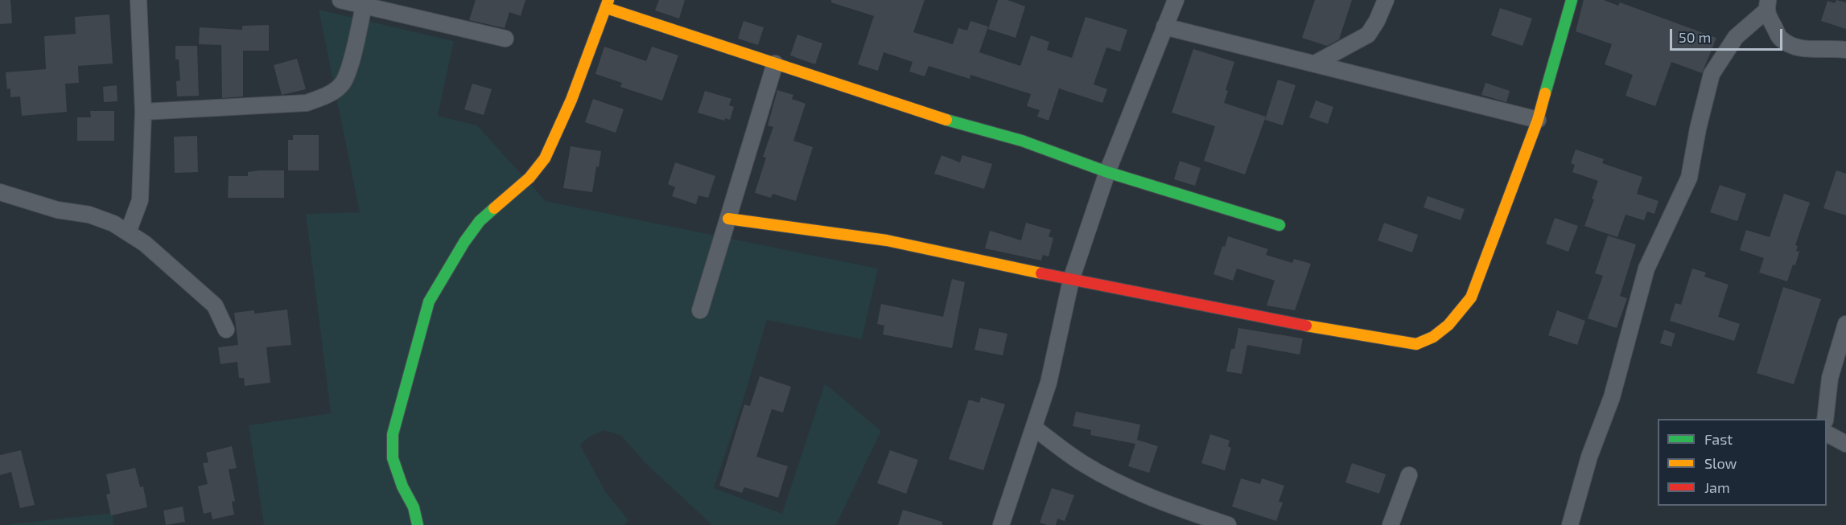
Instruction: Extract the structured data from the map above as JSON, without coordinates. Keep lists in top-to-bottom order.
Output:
{
  "legend": ["Fast", "Slow", "Jam"],
  "scale_bar": "50 m"
}
